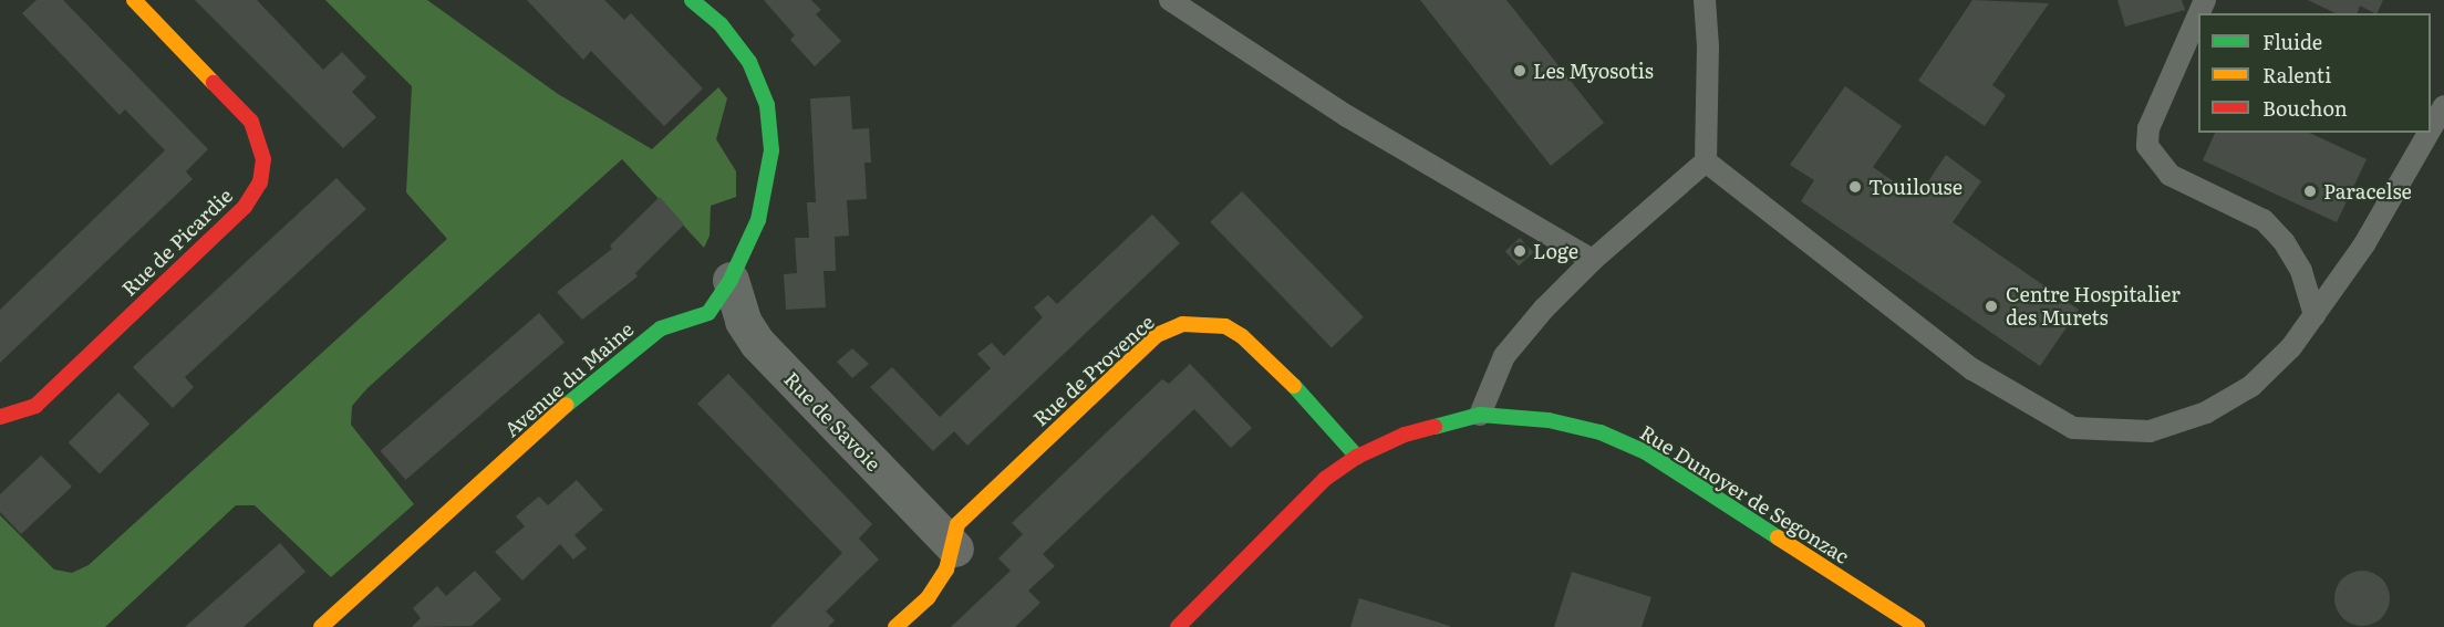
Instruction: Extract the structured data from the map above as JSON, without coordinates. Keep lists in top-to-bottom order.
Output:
{
  "streets": {
    "street": [
      "Rue de Picardie",
      "Rue de Provence",
      "Avenue du Maine",
      "Rue de Savoie",
      "Rue Dunoyer de Segonzac"
    ]
  },
  "crossings": [
    ["Rue de Provence", "Rue de Savoie"],
    ["Rue de Provence", "Rue Dunoyer de Segonzac"],
    ["Avenue du Maine", "Rue de Savoie"]
  ],
  "places": [
    "Les Myosotis",
    "Touilouse",
    "Paracelse",
    "Loge",
    "Centre Hospitalier des Murets"
  ],
  "legend": ["Fluide", "Ralenti", "Bouchon"]
}
